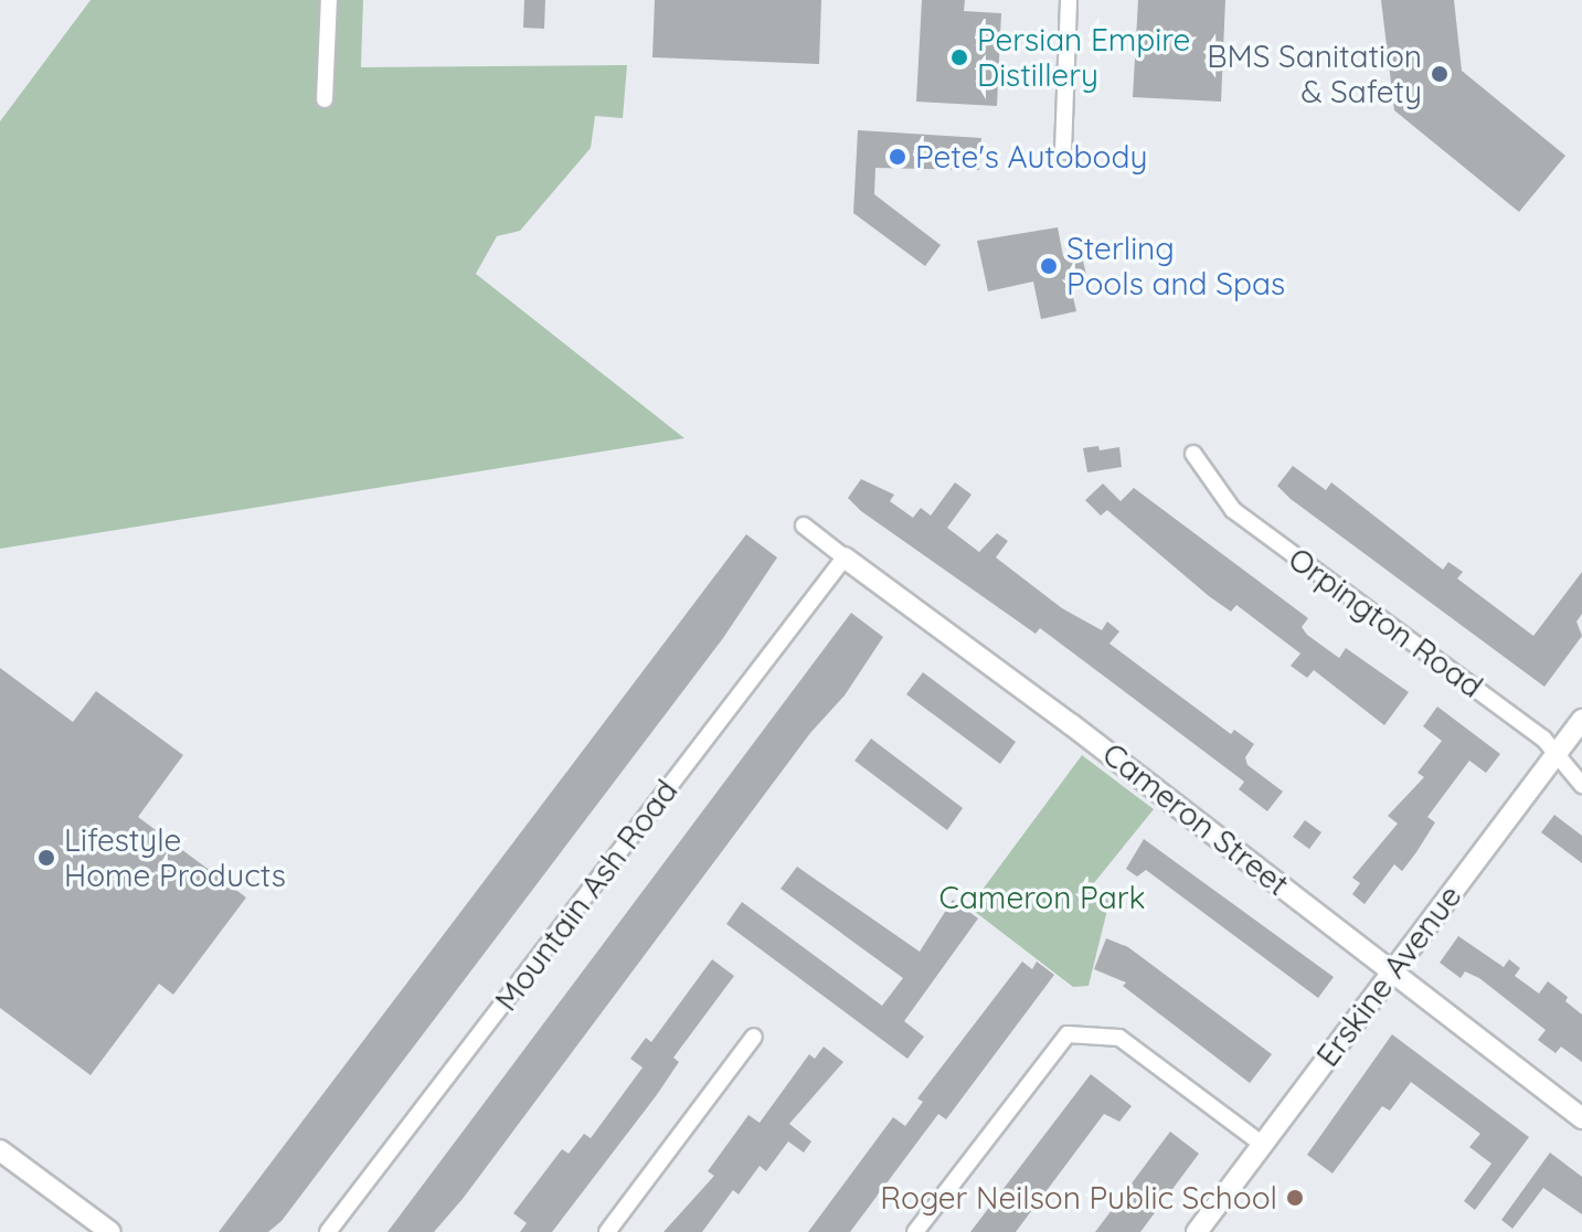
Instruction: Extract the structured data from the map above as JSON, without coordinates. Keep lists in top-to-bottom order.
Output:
{
  "streets": {
    "street": [
      "Orpington Road",
      "Cameron Street",
      "Mountain Ash Road",
      "Erskine Avenue"
    ]
  },
  "crossings": [
    ["Orpington Road", "Erskine Avenue"],
    ["Cameron Street", "Mountain Ash Road"],
    ["Cameron Street", "Erskine Avenue"]
  ],
  "parks": ["Cameron Park"],
  "places": [
    "Persian Empire Distillery",
    "BMS Sanitation & Safety",
    "Pete's Autobody",
    "Sterling Pools and Spas",
    "Lifestyle Home Products",
    "Roger Neilson Public School"
  ]
}
